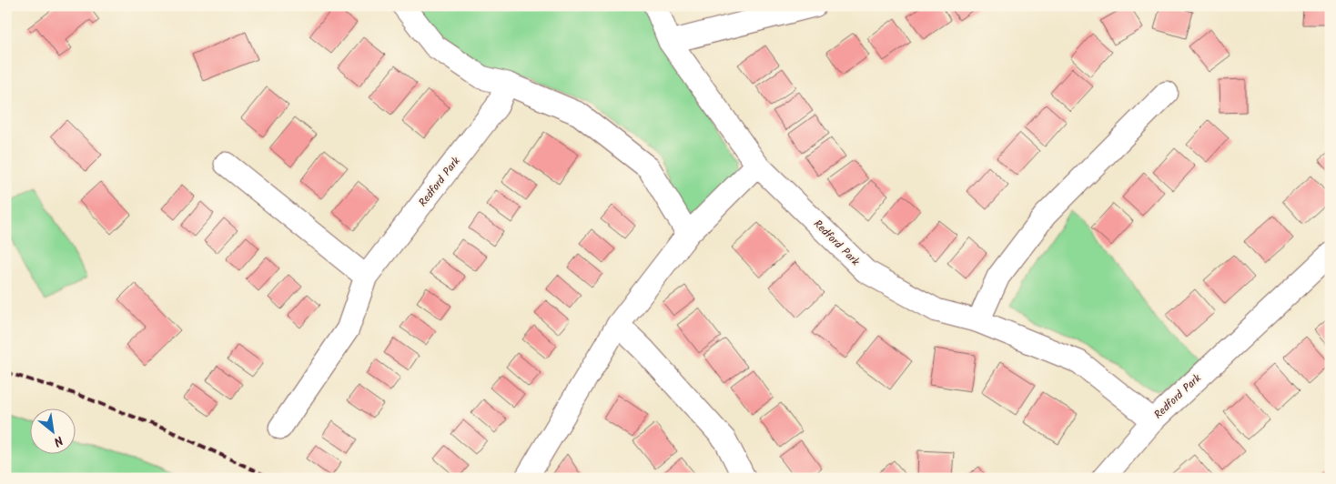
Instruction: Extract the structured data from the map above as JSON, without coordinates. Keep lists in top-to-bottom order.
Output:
{
  "streets": {
    "street": ["Redford Park"]
  },
  "north": "bottom right"
}
